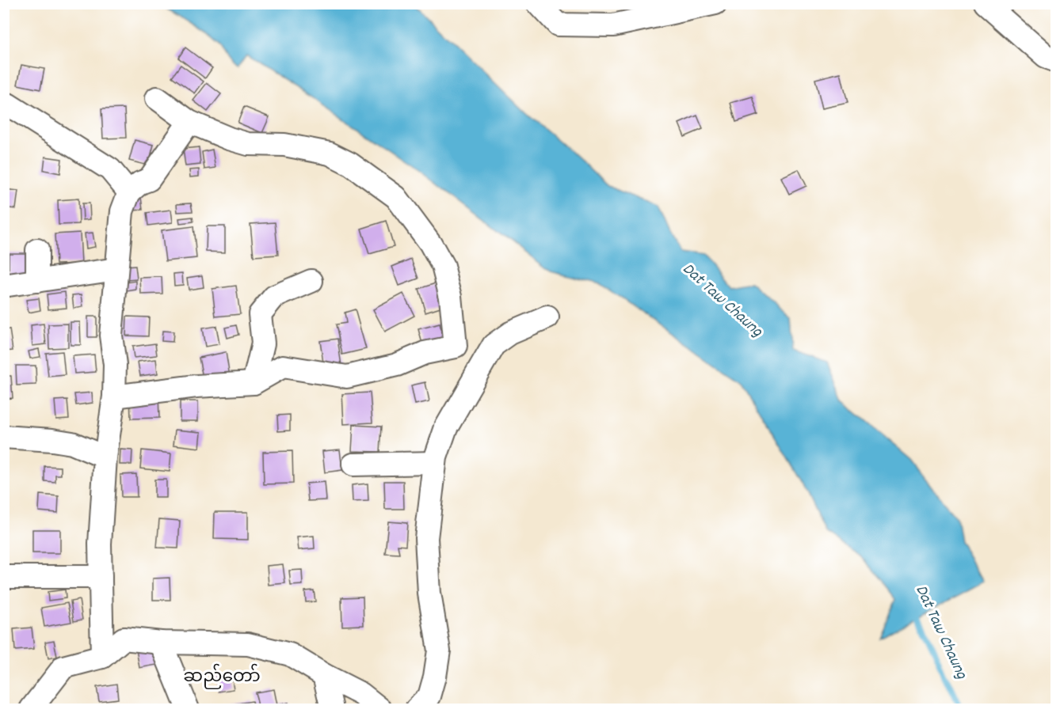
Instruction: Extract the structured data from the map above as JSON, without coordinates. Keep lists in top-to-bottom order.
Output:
{
  "districts": ["ဆည်တော်"],
  "water": ["Dat Taw Chaung"]
}
